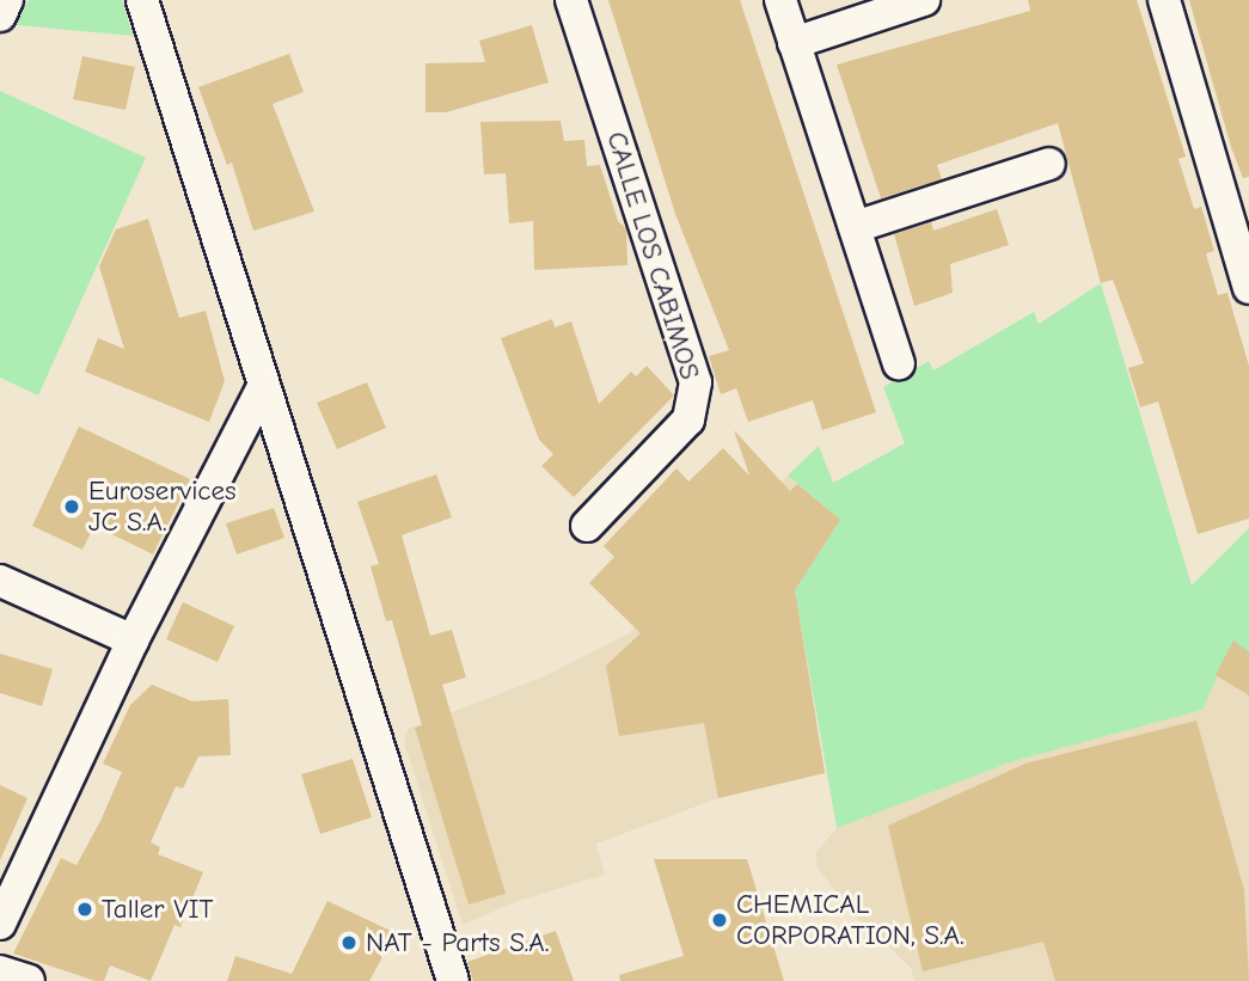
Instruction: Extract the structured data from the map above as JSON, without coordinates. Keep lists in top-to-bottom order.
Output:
{
  "streets": {
    "street": ["CALLE LOS CABIMOS"]
  },
  "places": [
    "Euroservices JC S.A.",
    "Taller VIT",
    "CHEMICAL CORPORATION, S.A.",
    "NAT - Parts S.A."
  ]
}
